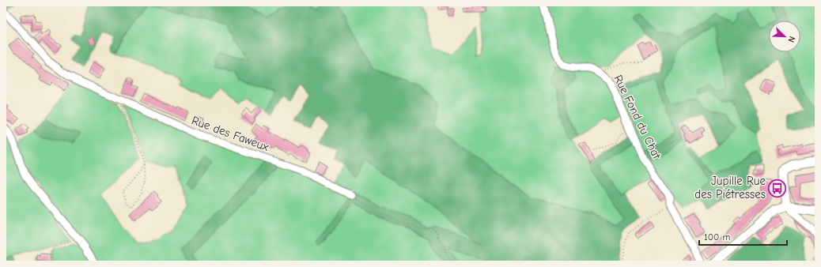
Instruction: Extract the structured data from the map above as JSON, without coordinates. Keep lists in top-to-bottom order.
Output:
{
  "streets": {
    "street": ["Rue Fond du Chat", "Rue des Faweux"]
  },
  "places": {
    "bus stop": ["Jupille Rue des Piétresses"]
  },
  "scale_bar": "100 m",
  "north": "bottom right"
}
